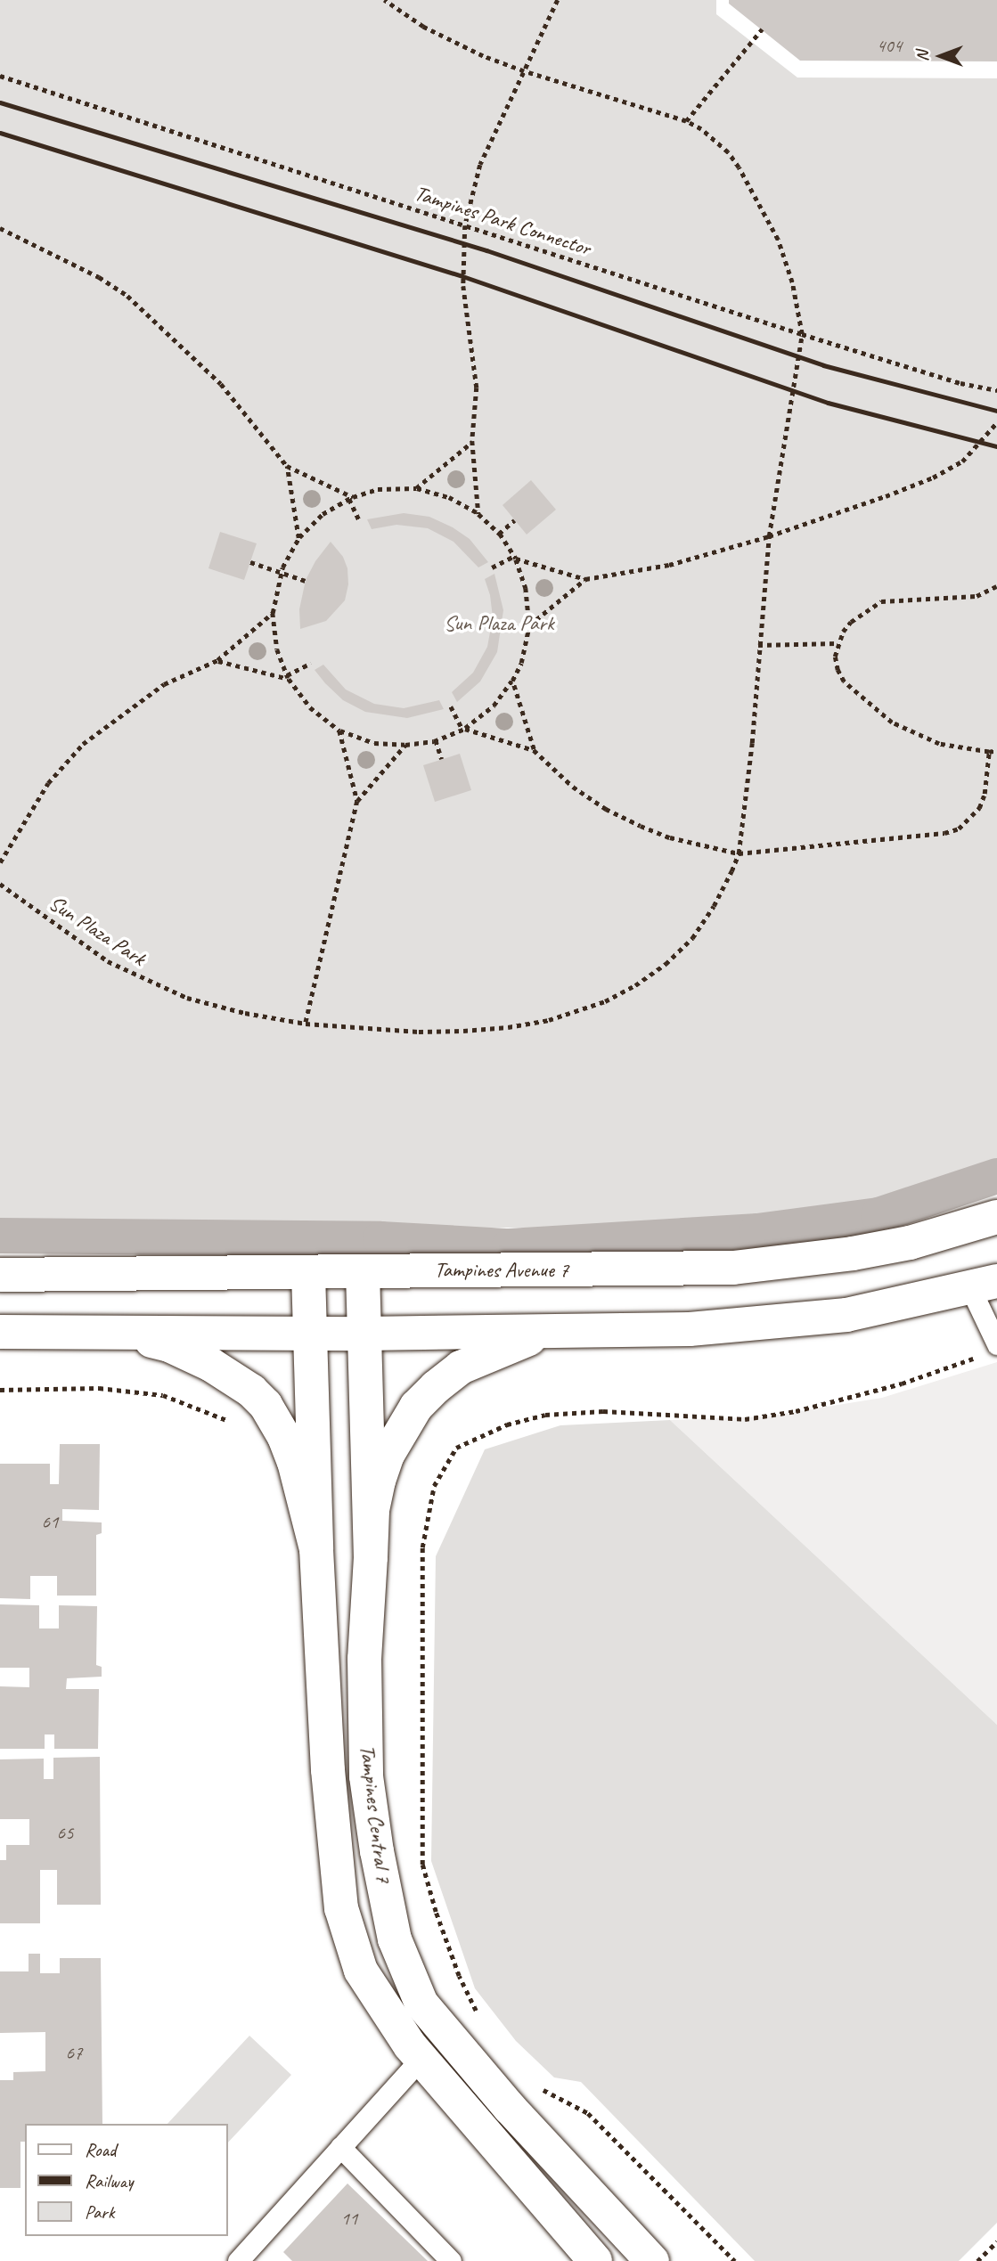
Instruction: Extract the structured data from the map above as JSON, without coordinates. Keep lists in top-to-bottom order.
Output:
{
  "streets": {
    "main road": ["Tampines Avenue 7", "Tampines Central 7"],
    "path": ["Tampines Park Connector", "Sun Plaza Park"]
  },
  "crossings": [
    ["Tampines Park Connector", "Sun Plaza Park"],
    ["Tampines Avenue 7", "Tampines Central 7"]
  ],
  "parks": ["Sun Plaza Park"],
  "house_numbers": [
    "404",
    "61",
    "65",
    "67",
    "11"
  ],
  "legend": ["Road", "Railway", "Park"],
  "north": "left"
}
